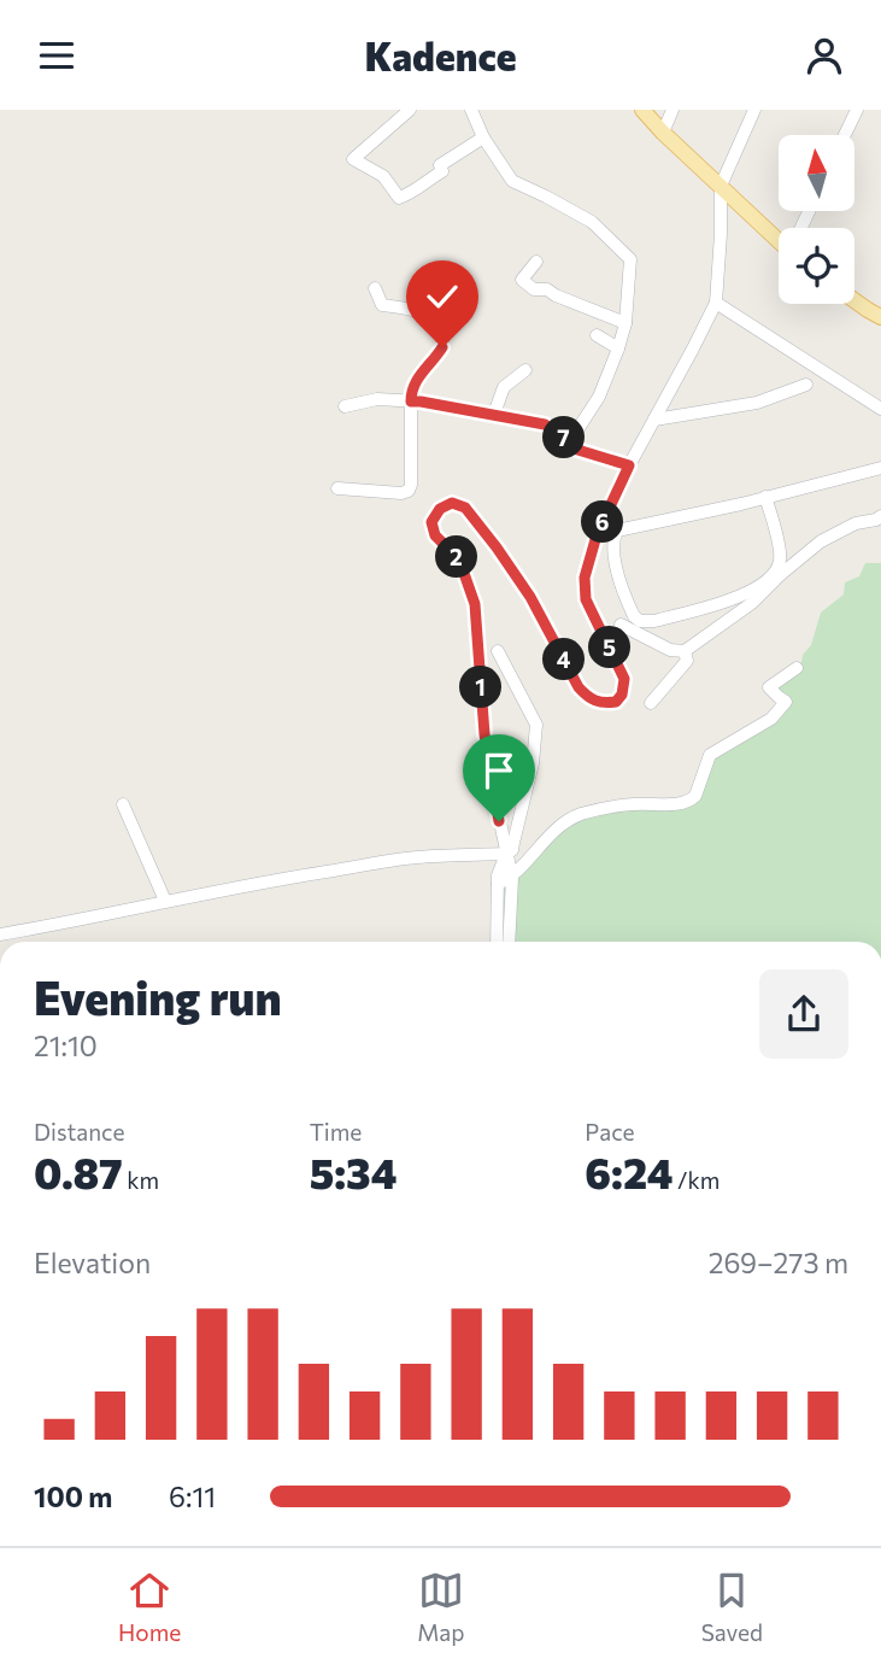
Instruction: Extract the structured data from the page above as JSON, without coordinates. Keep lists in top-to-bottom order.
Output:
{
  "north": "top",
  "page": {
    "header": "Kadence",
    "pins": [
      "7",
      "6",
      "2",
      "5",
      "4",
      "1"
    ],
    "heading": ["Evening run", "21:10"],
    "stats": [
      ["Distance", "0.87 km"],
      ["Time", "5:34"],
      ["Pace", "6:24 /km"]
    ],
    "chart": ["Elevation", "269–273 m"],
    "list": [
      {
        "name": "100 m",
        "note": "6:11"
      }
    ],
    "tabs": ["Home", "Map", "Saved"]
  }
}
